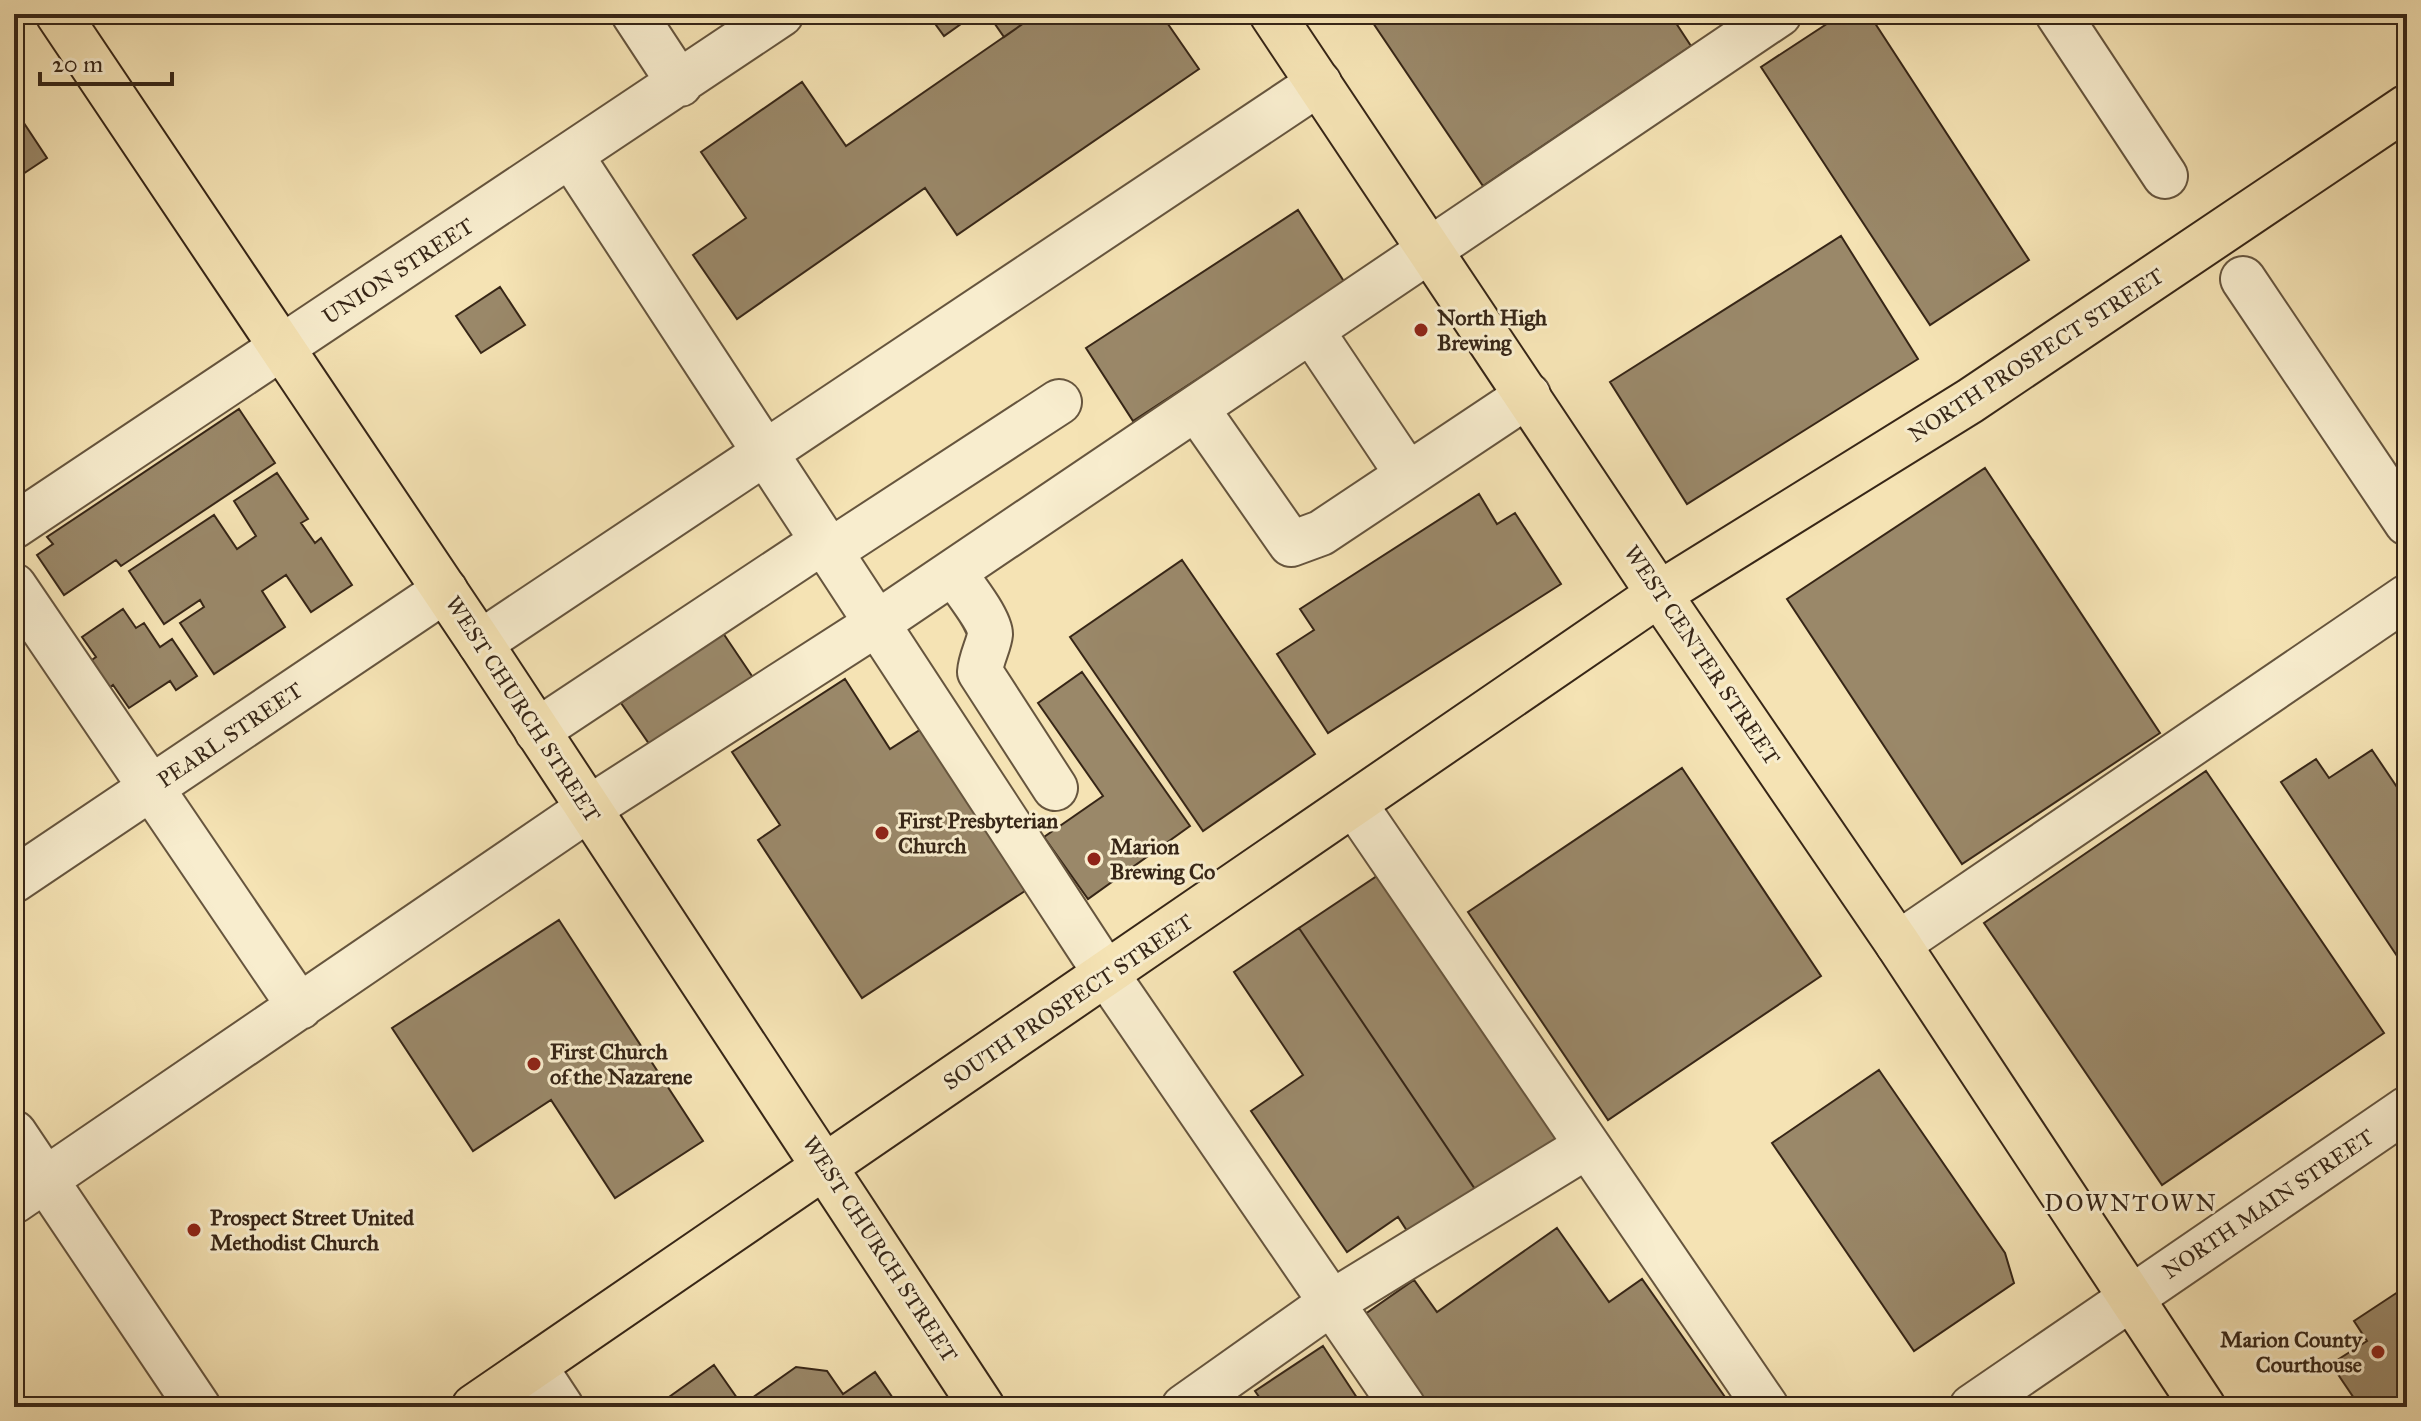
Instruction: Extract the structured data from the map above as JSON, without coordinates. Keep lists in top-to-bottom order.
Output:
{
  "streets": {
    "main road": [
      "NORTH PROSPECT STREET",
      "WEST CENTER STREET",
      "WEST CHURCH STREET",
      "SOUTH PROSPECT STREET"
    ],
    "street": ["UNION STREET", "PEARL STREET", "NORTH MAIN STREET"]
  },
  "crossings": [
    ["UNION STREET", "WEST CHURCH STREET"],
    ["NORTH PROSPECT STREET", "WEST CENTER STREET"],
    ["NORTH PROSPECT STREET", "SOUTH PROSPECT STREET"],
    ["WEST CENTER STREET", "SOUTH PROSPECT STREET"],
    ["WEST CENTER STREET", "NORTH MAIN STREET"],
    ["WEST CHURCH STREET", "PEARL STREET"],
    ["WEST CHURCH STREET", "SOUTH PROSPECT STREET"]
  ],
  "districts": ["DOWNTOWN"],
  "places": [
    "North High Brewing",
    "First Presbyterian Church",
    "Marion Brewing Co",
    "First Church of the Nazarene",
    "Prospect Street United Methodist Church",
    "Marion County Courthouse"
  ],
  "scale_bar": "20 m"
}
